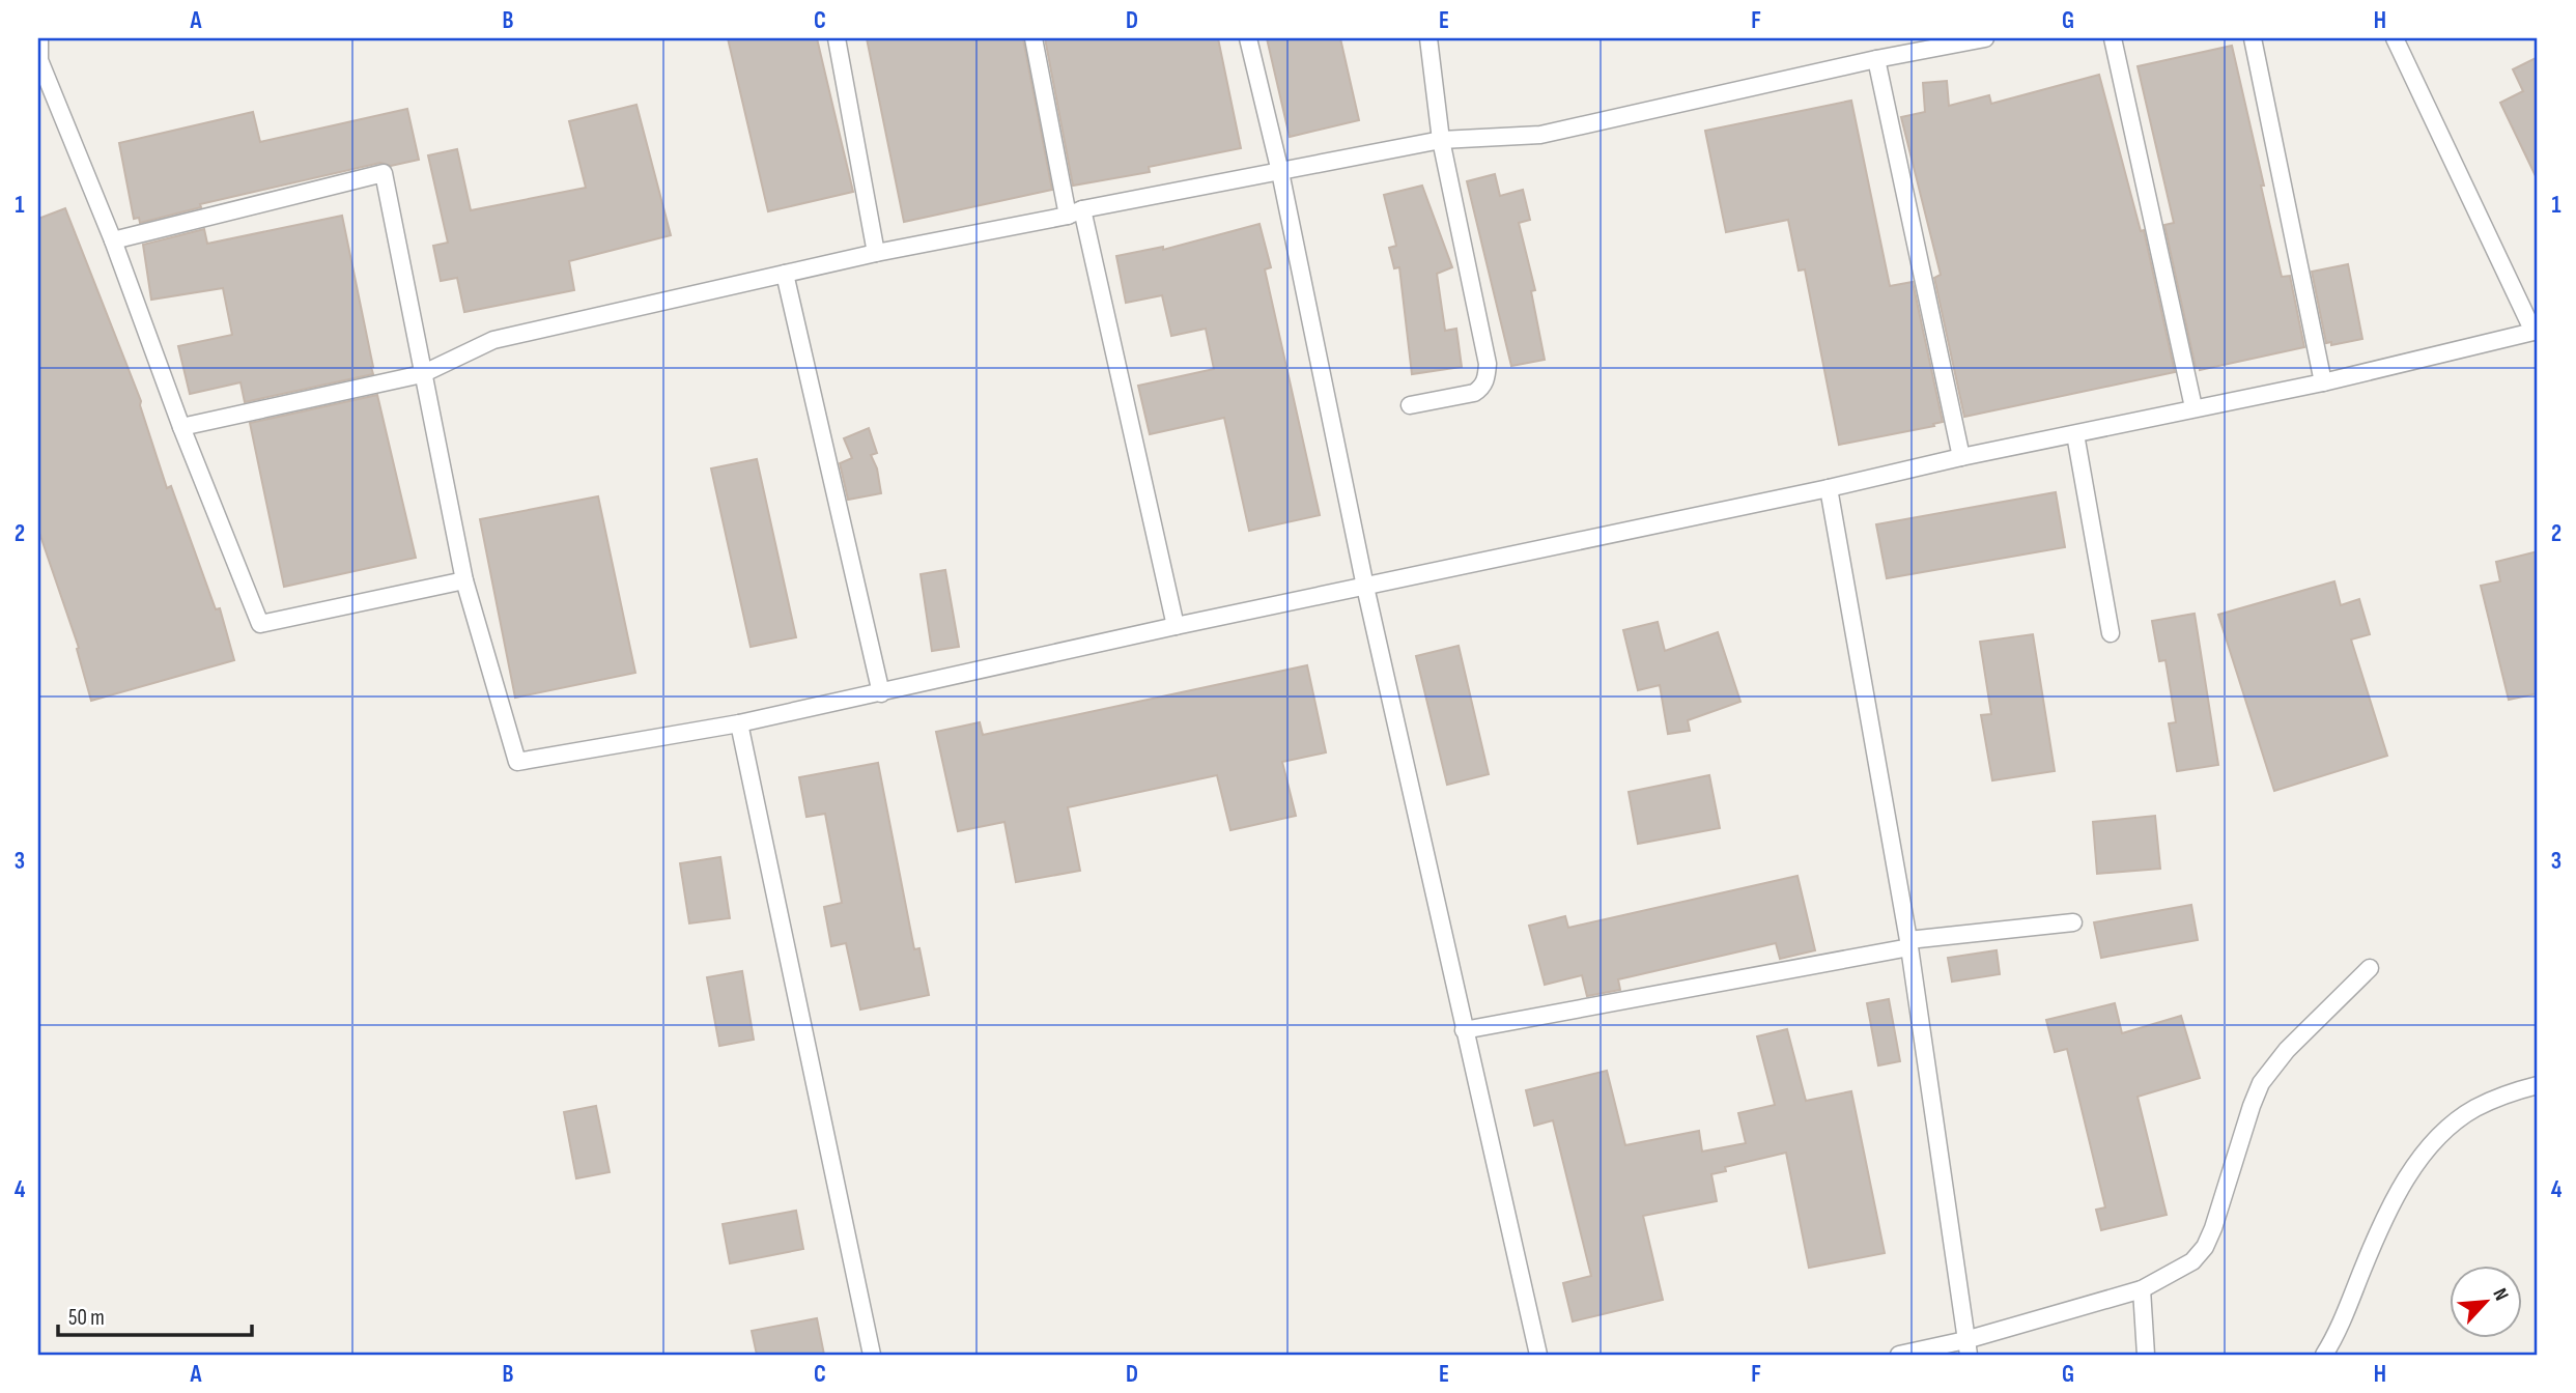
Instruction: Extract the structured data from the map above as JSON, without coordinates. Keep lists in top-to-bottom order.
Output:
{
  "scale_bar": "50 m",
  "north": "top right",
  "grid": {
    "columns": [
      "A",
      "B",
      "C",
      "D",
      "E",
      "F",
      "G",
      "H"
    ],
    "rows": [
      "1",
      "2",
      "3",
      "4"
    ]
  }
}
